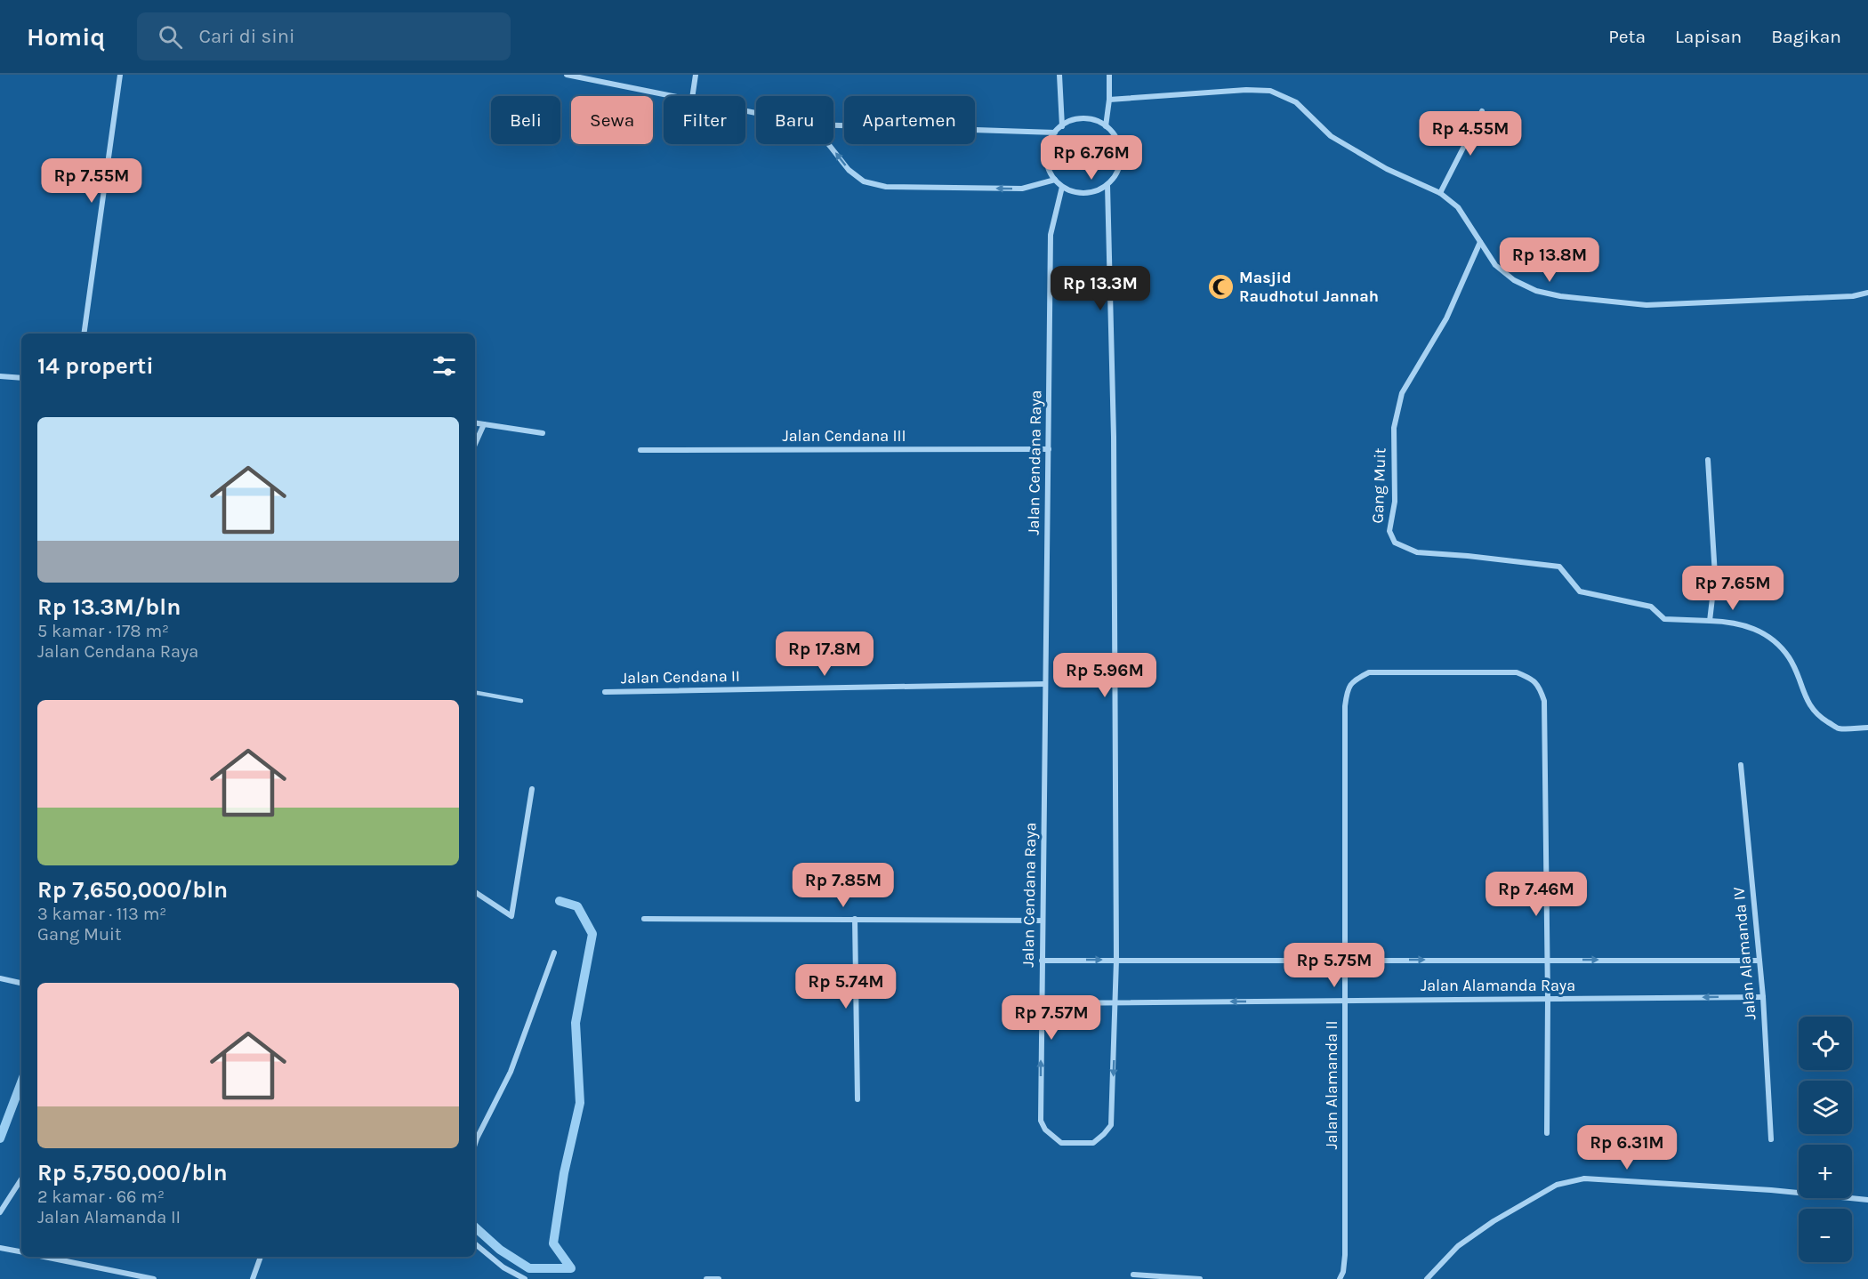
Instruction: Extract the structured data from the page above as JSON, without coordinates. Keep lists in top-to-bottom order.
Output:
{
  "streets": {
    "street": [
      "Jalan Cendana III",
      "Jalan Cendana Raya",
      "Gang Muit",
      "Jalan Cendana II",
      "Jalan Alamanda IV",
      "Jalan Alamanda Raya",
      "Jalan Alamanda II"
    ]
  },
  "crossings": [
    ["Jalan Cendana III", "Jalan Cendana Raya"],
    ["Jalan Cendana Raya", "Jalan Cendana II"],
    ["Jalan Cendana Raya", "Jalan Alamanda Raya"],
    ["Jalan Alamanda IV", "Jalan Alamanda Raya"],
    ["Jalan Alamanda Raya", "Jalan Alamanda II"]
  ],
  "places": {
    "mosque": ["Masjid Raudhotul Jannah"]
  },
  "page": {
    "header": "Homiq",
    "search": "Cari di sini",
    "nav": ["Peta", "Lapisan", "Bagikan"],
    "chip": [
      "Beli",
      "Sewa",
      "Filter",
      "Baru",
      "Apartemen"
    ],
    "price": [
      "Rp 4.55M",
      "Rp 6.76M",
      "Rp 7.55M",
      "Rp 13.8M",
      "Rp 13.3M",
      "Rp 7.65M",
      "Rp 17.8M",
      "Rp 5.96M",
      "Rp 7.85M",
      "Rp 7.46M",
      "Rp 5.75M",
      "Rp 5.74M",
      "Rp 7.57M",
      "Rp 6.31M"
    ],
    "heading": "14 properti",
    "list": [
      {
        "name": "Rp 13.3M/bln",
        "note": "5 kamar · 178 m² · Jalan Cendana Raya"
      },
      {
        "name": "Rp 7,650,000/bln",
        "note": "3 kamar · 113 m² · Gang Muit"
      },
      {
        "name": "Rp 5,750,000/bln",
        "note": "2 kamar · 66 m² · Jalan Alamanda II"
      }
    ],
    "map_buttons": ["+", "−"]
  }
}
